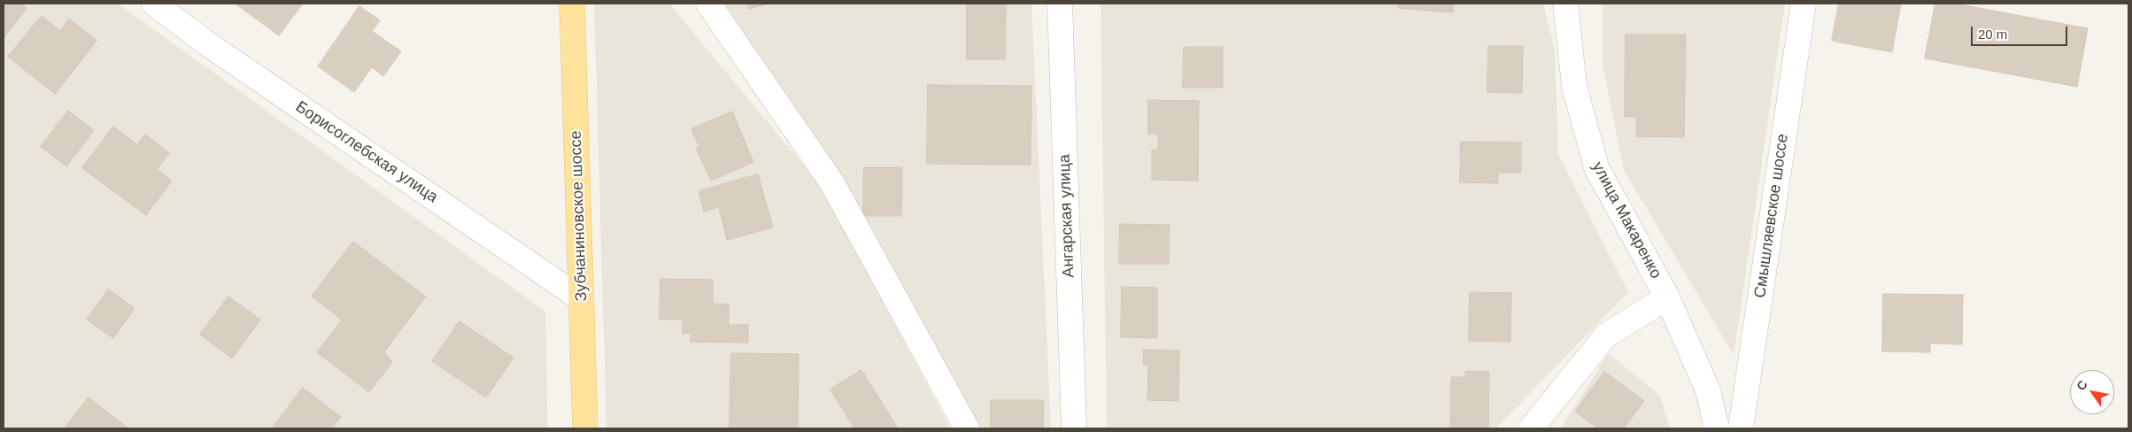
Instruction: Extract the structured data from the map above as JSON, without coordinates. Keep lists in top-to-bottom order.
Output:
{
  "streets": {
    "main road": ["Зубчаниновское шоссе"],
    "street": [
      "Борисоглебская улица",
      "Ангарская улица",
      "Смышляевское шоссе",
      "улица Макаренко"
    ]
  },
  "crossings": [
    ["Борисоглебская улица", "Зубчаниновское шоссе"]
  ],
  "scale_bar": "20 m",
  "north": "top left"
}
